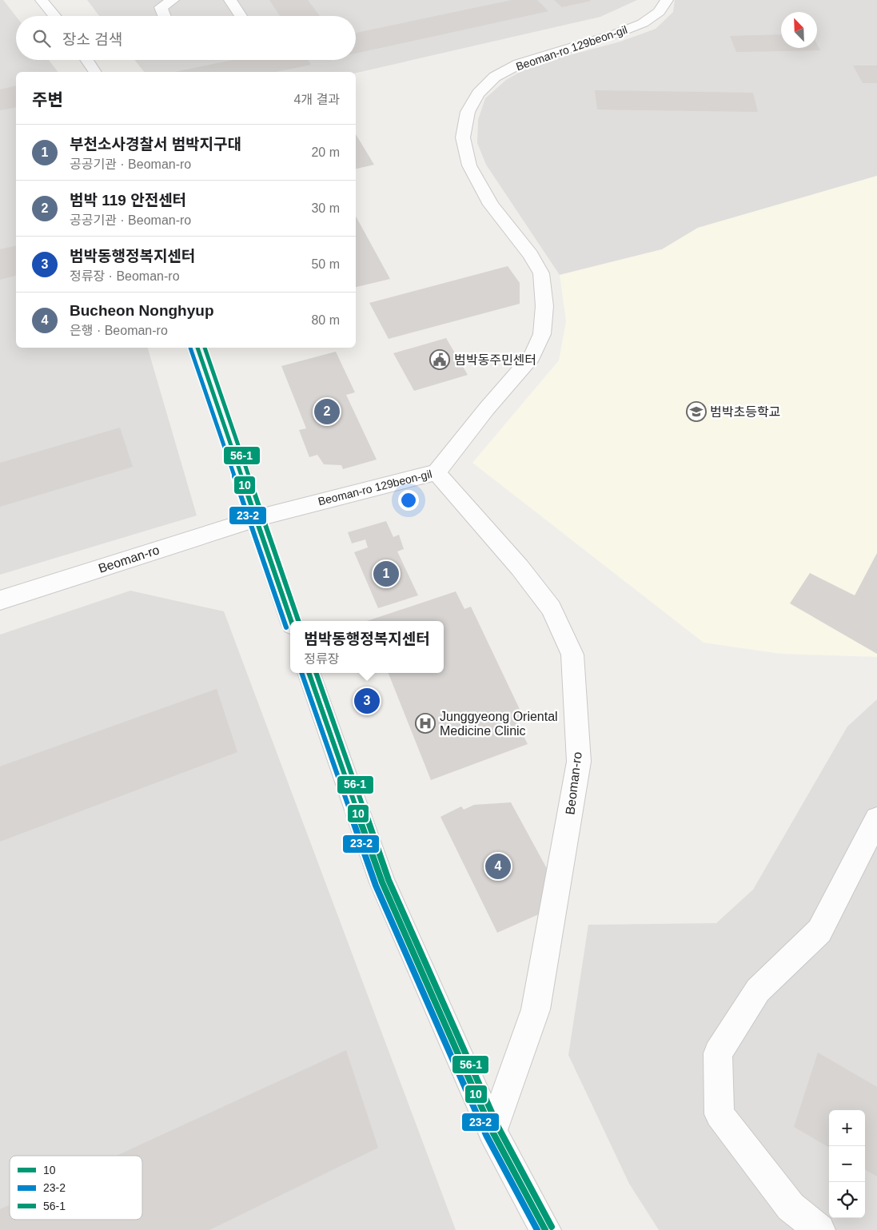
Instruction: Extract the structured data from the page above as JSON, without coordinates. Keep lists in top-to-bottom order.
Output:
{
  "streets": {
    "street": ["Beoman-ro 129beon-gil", "Beoman-ro"]
  },
  "crossings": [
    ["Beoman-ro 129beon-gil", "Beoman-ro"]
  ],
  "places": {
    "public building": ["범박동주민센터"],
    "school or university": ["범박초등학교"],
    "hospital": ["Junggyeong Oriental Medicine Clinic"]
  },
  "lines": ["transit line 10", "transit line 23-2", "transit line 56-1"],
  "legend": ["10", "23-2", "56-1"],
  "north": "top left",
  "page": {
    "search": "장소 검색",
    "heading": ["주변", "4개 결과"],
    "list": [
      {
        "mark": "1",
        "name": "부천소사경찰서 범박지구대",
        "note": "공공기관 · Beoman-ro",
        "value": "20 m"
      },
      {
        "mark": "2",
        "name": "범박 119 안전센터",
        "note": "공공기관 · Beoman-ro",
        "value": "30 m"
      },
      {
        "mark": "3",
        "name": "범박동행정복지센터",
        "note": "정류장 · Beoman-ro",
        "value": "50 m"
      },
      {
        "mark": "4",
        "name": "Bucheon Nonghyup",
        "note": "은행 · Beoman-ro",
        "value": "80 m"
      }
    ],
    "pins": [
      "2",
      "1",
      "3",
      "4"
    ],
    "popup": ["범박동행정복지센터", "정류장"],
    "map_buttons": ["+", "−"]
  }
}
